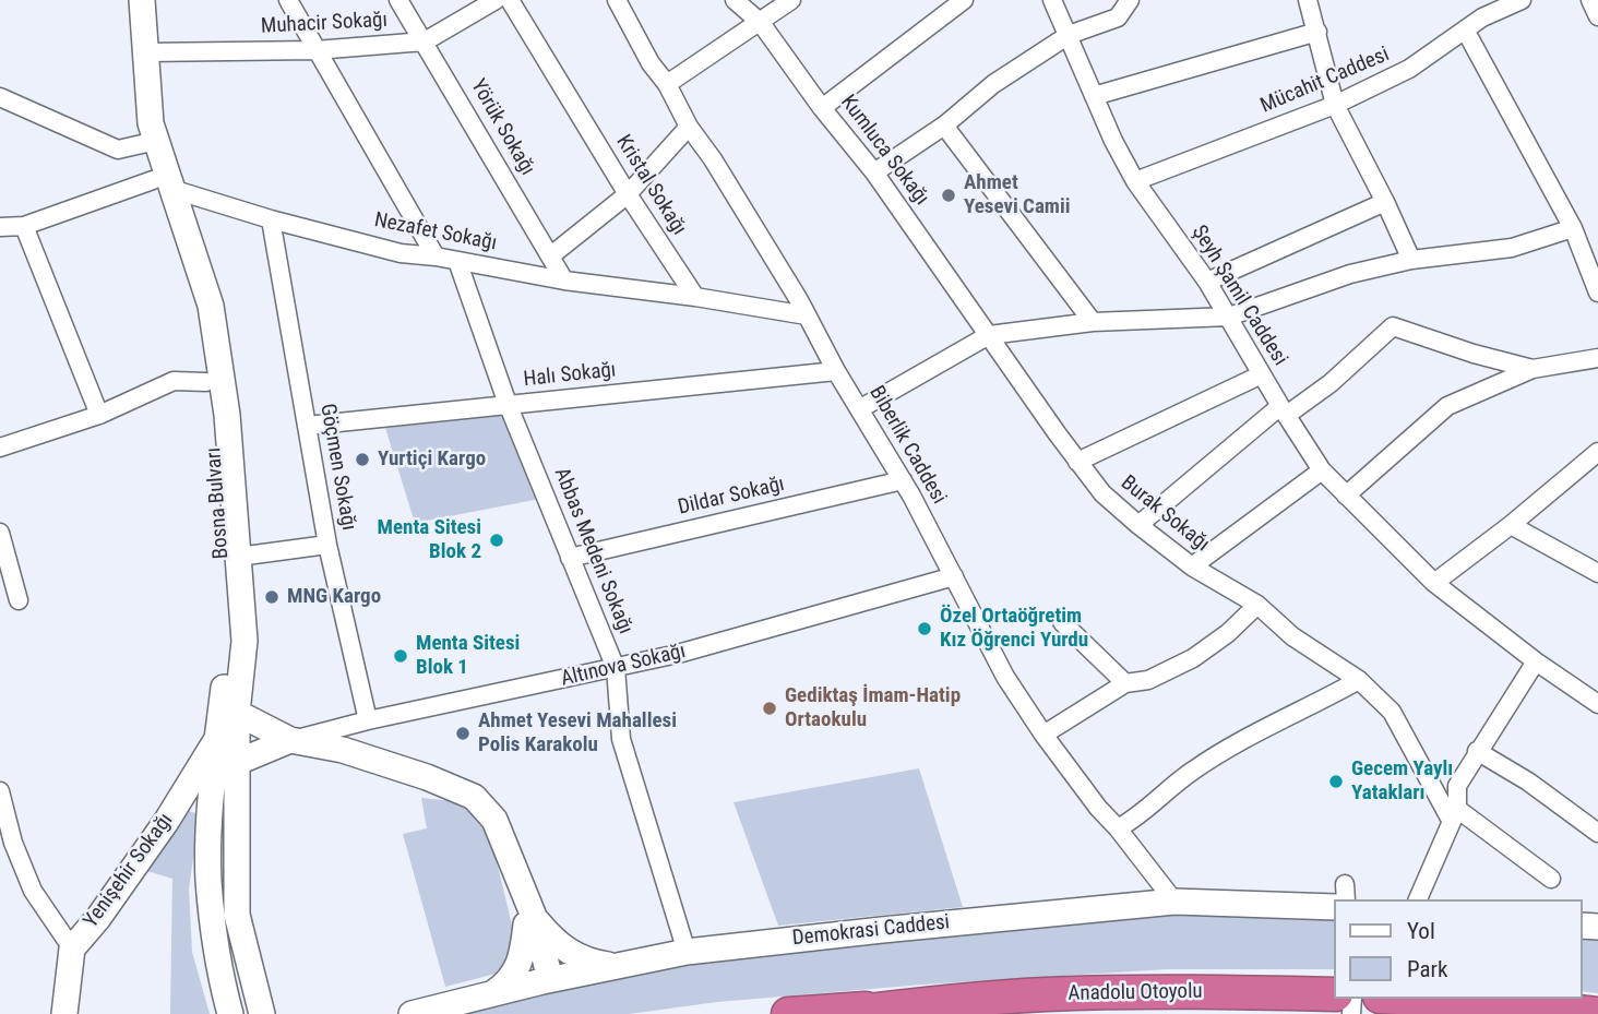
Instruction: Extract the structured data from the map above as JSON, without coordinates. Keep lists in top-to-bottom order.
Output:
{
  "streets": {
    "highway": ["Anadolu Otoyolu"],
    "main road": [
      "Bosna Bulvarı",
      "Altınova Sokağı",
      "Yenişehir Sokağı",
      "Demokrasi Caddesi"
    ],
    "street": [
      "Muhacir Sokağı",
      "Mücahit Caddesi",
      "Yörük Sokağı",
      "Kumluca Sokağı",
      "Kristal Sokağı",
      "Nezafet Sokağı",
      "Şeyh Şamil Caddesi",
      "Halı Sokağı",
      "Biberlik Caddesi",
      "Göçmen Sokağı",
      "Dildar Sokağı",
      "Burak Sokağı",
      "Abbas Medeni Sokağı"
    ]
  },
  "crossings": [
    ["Muhacir Sokağı", "Yörük Sokağı"],
    ["Muhacir Sokağı", "Bosna Bulvarı"],
    ["Mücahit Caddesi", "Şeyh Şamil Caddesi"],
    ["Yörük Sokağı", "Nezafet Sokağı"],
    ["Kumluca Sokağı", "Burak Sokağı"],
    ["Kristal Sokağı", "Nezafet Sokağı"],
    ["Nezafet Sokağı", "Göçmen Sokağı"],
    ["Nezafet Sokağı", "Bosna Bulvarı"],
    ["Nezafet Sokağı", "Abbas Medeni Sokağı"],
    ["Halı Sokağı", "Biberlik Caddesi"],
    ["Halı Sokağı", "Göçmen Sokağı"],
    ["Halı Sokağı", "Abbas Medeni Sokağı"],
    ["Biberlik Caddesi", "Dildar Sokağı"],
    ["Biberlik Caddesi", "Altınova Sokağı"],
    ["Biberlik Caddesi", "Demokrasi Caddesi"],
    ["Göçmen Sokağı", "Altınova Sokağı"],
    ["Dildar Sokağı", "Abbas Medeni Sokağı"],
    ["Bosna Bulvarı", "Altınova Sokağı"],
    ["Bosna Bulvarı", "Yenişehir Sokağı"],
    ["Abbas Medeni Sokağı", "Altınova Sokağı"],
    ["Abbas Medeni Sokağı", "Demokrasi Caddesi"]
  ],
  "places": [
    "Ahmet Yesevi Camii",
    "Yurtiçi Kargo",
    "Menta Sitesi Blok 2",
    "MNG Kargo",
    "Özel Ortaöğretim Kız Öğrenci Yurdu",
    "Menta Sitesi Blok 1",
    "Gediktaş İmam-Hatip Ortaokulu",
    "Ahmet Yesevi Mahallesi Polis Karakolu",
    "Gecem Yaylı Yatakları"
  ],
  "legend": ["Yol", "Park"]
}
